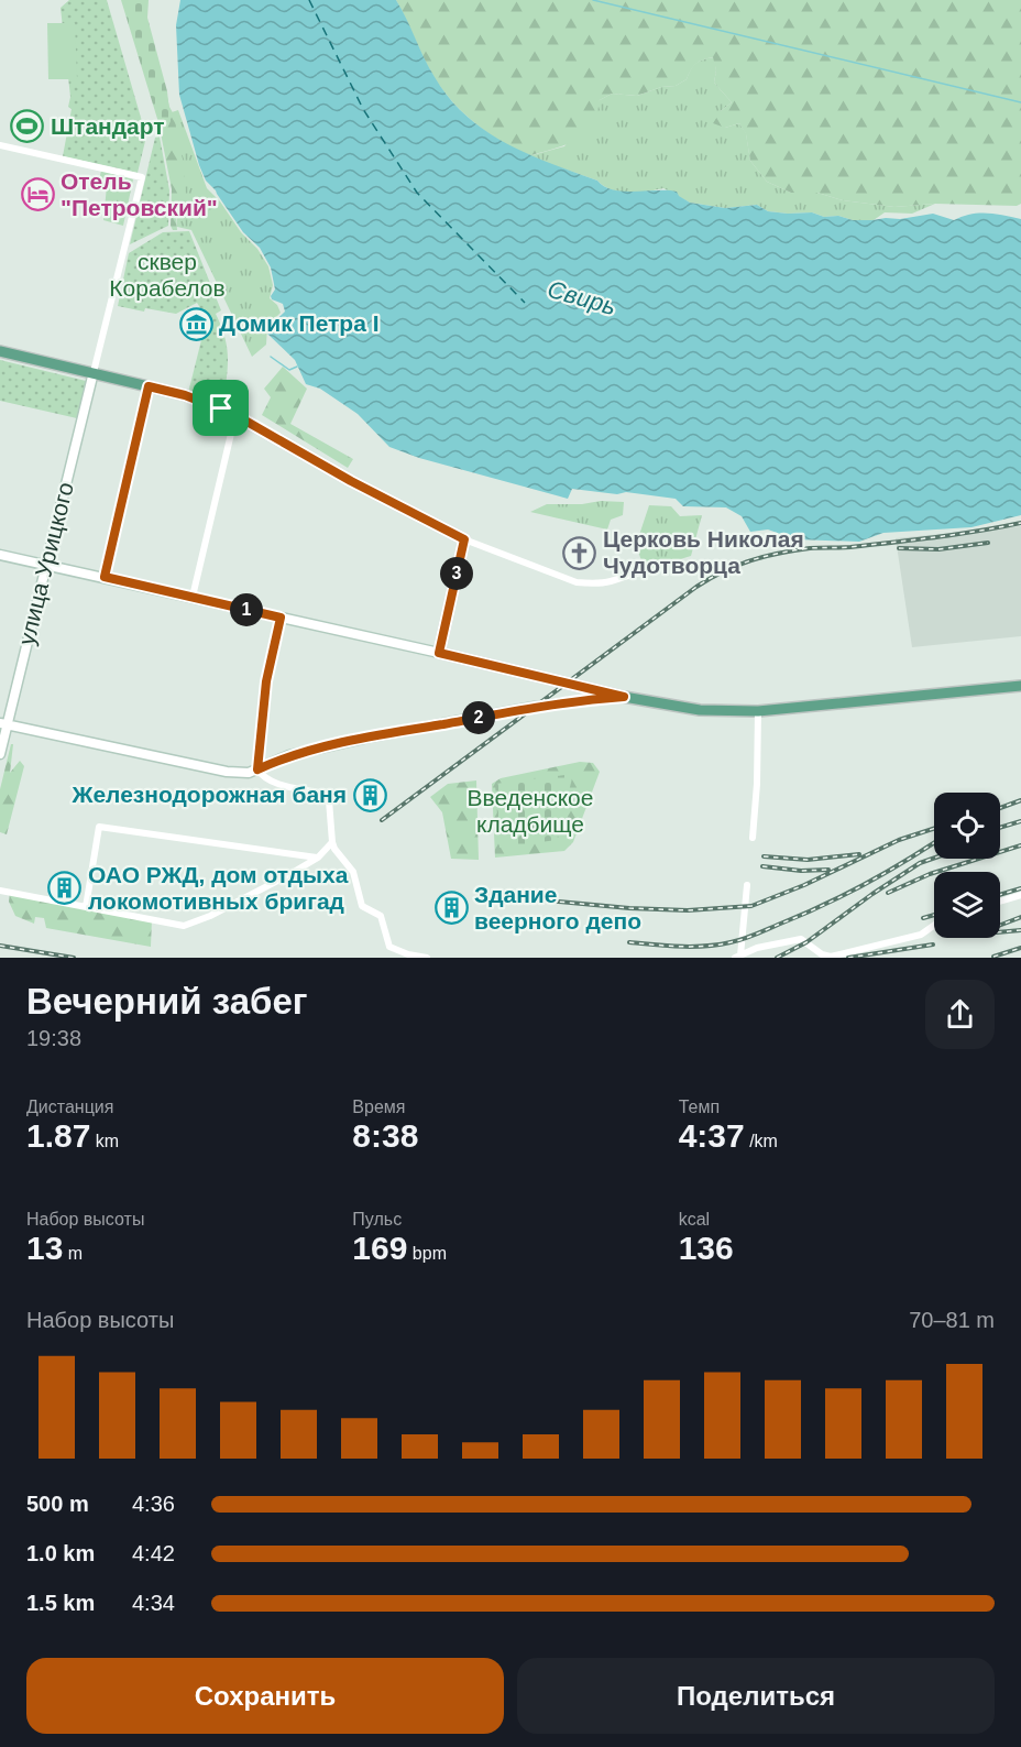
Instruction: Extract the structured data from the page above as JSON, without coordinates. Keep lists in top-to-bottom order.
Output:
{
  "streets": {
    "street": ["улица Урицкого"]
  },
  "water": ["Свирь"],
  "parks": ["сквер Корабелов", "Введенское кладбище"],
  "places": {
    "sports": ["Штандарт"],
    "hotel": ["Отель \"Петровский\""],
    "museum": ["Домик Петра I"],
    "church": ["Церковь Николая Чудотворца"],
    "building": ["Железнодорожная баня", "ОАО РЖД, дом отдыха локомотивных бригад", "Здание веерного депо"]
  },
  "page": {
    "pins": ["3", "1", "2"],
    "heading": ["Вечерний забег", "19:38"],
    "stats": [
      ["Дистанция", "1.87 km"],
      ["Время", "8:38"],
      ["Темп", "4:37 /km"],
      ["Набор высоты", "13 m"],
      ["Пульс", "169 bpm"],
      ["kcal", "136"]
    ],
    "chart": ["Набор высоты", "70–81 m"],
    "list": [
      {
        "name": "500 m",
        "note": "4:36"
      },
      {
        "name": "1.0 km",
        "note": "4:42"
      },
      {
        "name": "1.5 km",
        "note": "4:34"
      }
    ],
    "buttons": ["Сохранить", "Поделиться"]
  }
}
